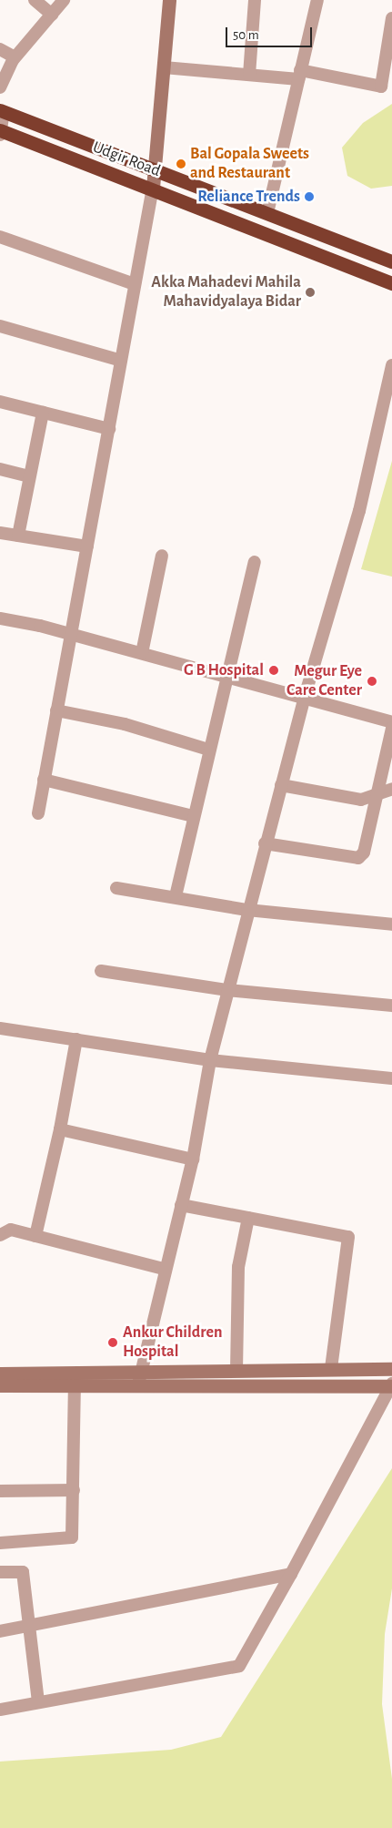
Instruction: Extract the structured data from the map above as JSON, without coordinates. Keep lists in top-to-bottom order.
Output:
{
  "streets": {
    "highway": ["Udgir Road"]
  },
  "places": [
    "Bal Gopala Sweets and Restaurant",
    "Reliance Trends",
    "Akka Mahadevi Mahila Mahavidyalaya Bidar",
    "G B Hospital",
    "Megur Eye Care Center",
    "Ankur Children Hospital"
  ],
  "scale_bar": "50 m"
}
